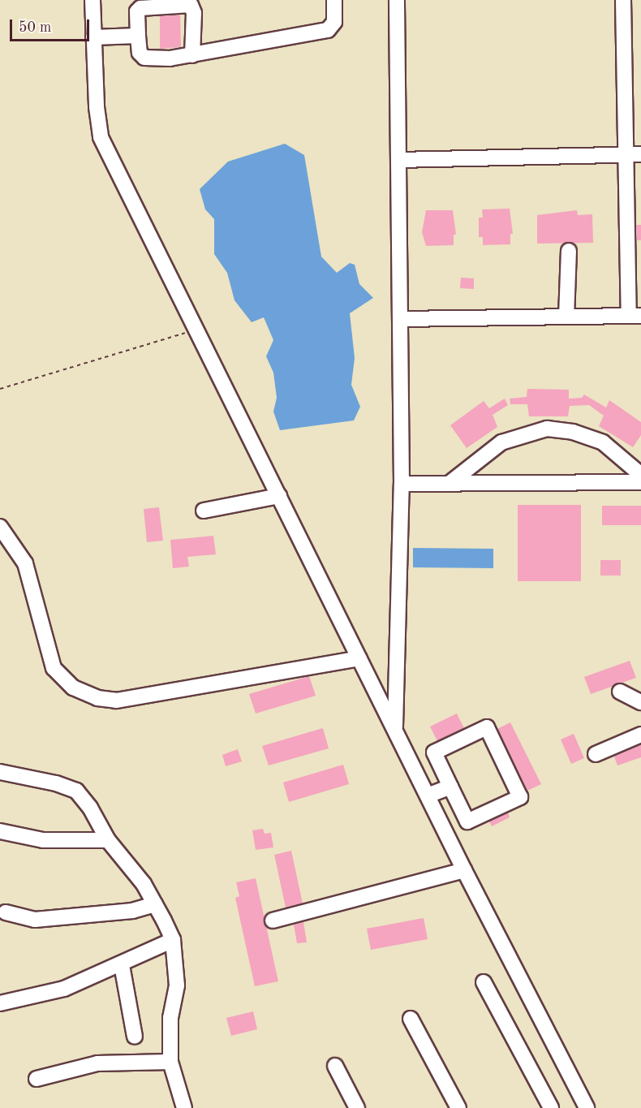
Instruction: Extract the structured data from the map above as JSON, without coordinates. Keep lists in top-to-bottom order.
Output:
{
  "scale_bar": "50 m"
}
